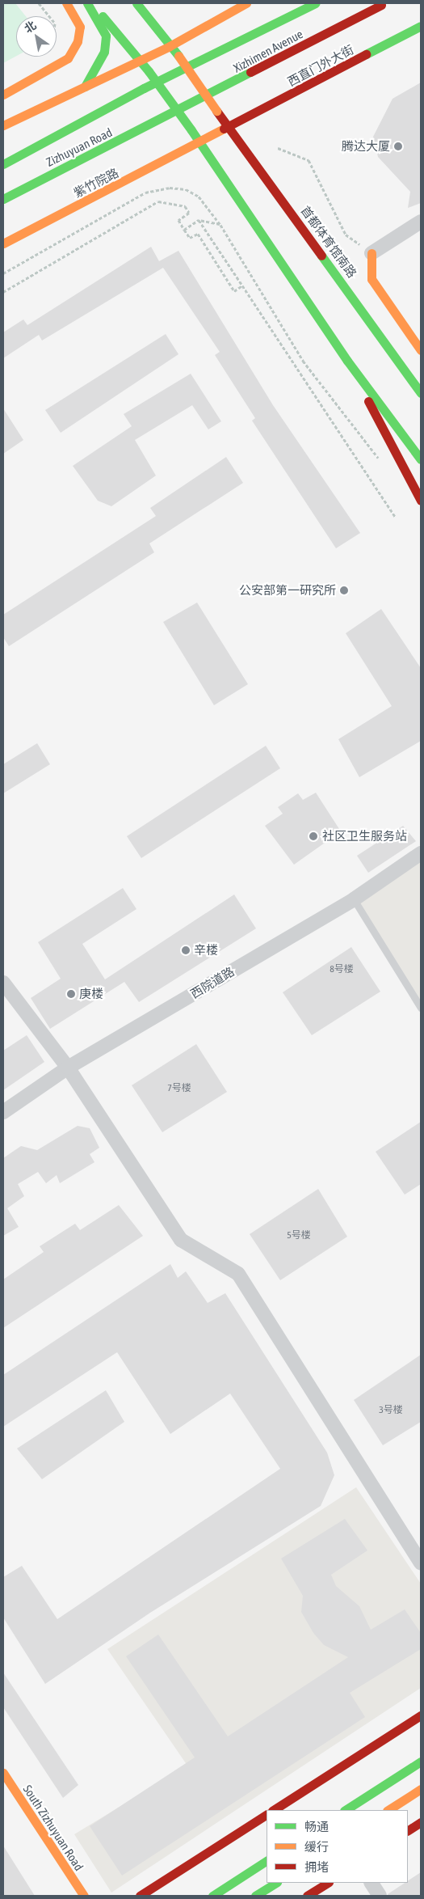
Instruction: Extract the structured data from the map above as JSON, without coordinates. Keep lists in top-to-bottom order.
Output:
{
  "streets": {
    "main road": [
      "Xizhimen Avenue",
      "西直门外大街",
      "Zizhuyuan Road",
      "紫竹院路",
      "首都体育馆南路",
      "South Zizhuyuan Road"
    ],
    "street": ["西院道路"]
  },
  "crossings": [
    ["Xizhimen Avenue", "Zizhuyuan Road"],
    ["西直门外大街", "紫竹院路"],
    ["西直门外大街", "首都体育馆南路"]
  ],
  "places": [
    "腾达大厦",
    "公安部第一研究所",
    "社区卫生服务站",
    "辛楼",
    "庚楼"
  ],
  "house_numbers": [
    "8号楼",
    "7号楼",
    "5号楼",
    "3号楼"
  ],
  "legend": ["畅通", "缓行", "拥堵"],
  "north": "top left"
}
